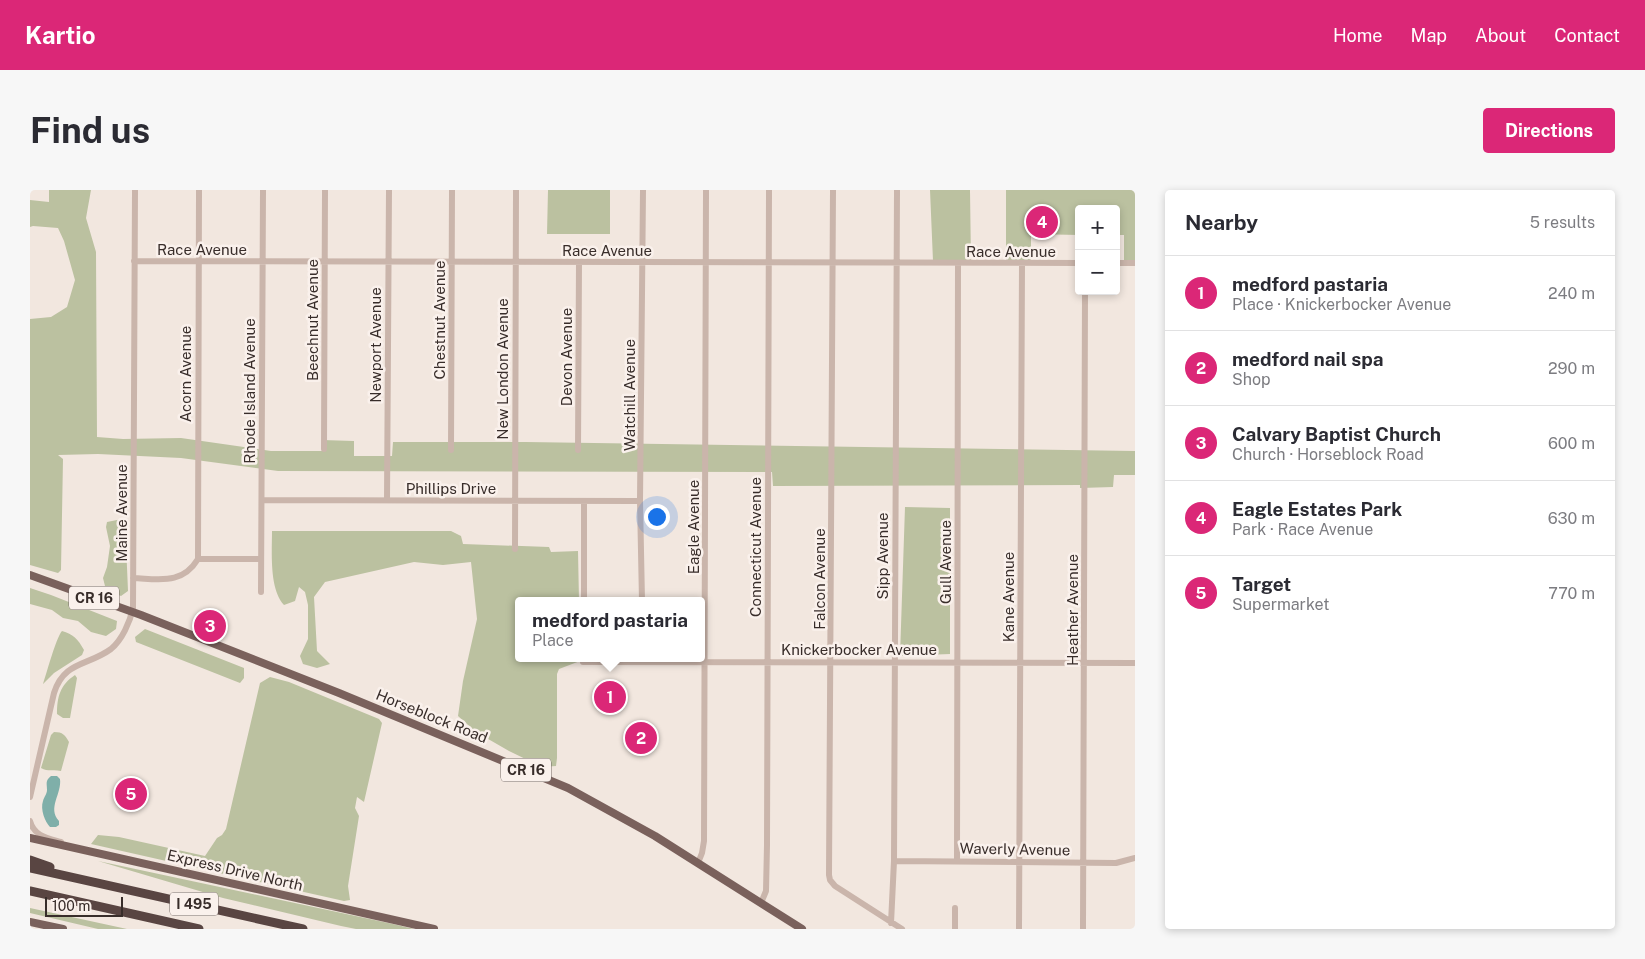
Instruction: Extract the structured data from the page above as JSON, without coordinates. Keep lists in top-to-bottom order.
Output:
{
  "streets": {
    "highway": ["I 495"],
    "main road": ["CR 16", "Horseblock Road", "Express Drive North"],
    "street": [
      "Race Avenue",
      "Beechnut Avenue",
      "Chestnut Avenue",
      "Newport Avenue",
      "Devon Avenue",
      "New London Avenue",
      "Acorn Avenue",
      "Rhode Island Avenue",
      "Watchill Avenue",
      "Phillips Drive",
      "Maine Avenue",
      "Eagle Avenue",
      "Connecticut Avenue",
      "Sipp Avenue",
      "Gull Avenue",
      "Falcon Avenue",
      "Kane Avenue",
      "Heather Avenue",
      "Knickerbocker Avenue",
      "Waverly Avenue"
    ]
  },
  "crossings": [
    ["Race Avenue", "Beechnut Avenue"],
    ["Race Avenue", "Chestnut Avenue"],
    ["Race Avenue", "Newport Avenue"],
    ["Race Avenue", "Devon Avenue"],
    ["Race Avenue", "New London Avenue"],
    ["Race Avenue", "Acorn Avenue"],
    ["Race Avenue", "Rhode Island Avenue"],
    ["Race Avenue", "Watchill Avenue"],
    ["Race Avenue", "Maine Avenue"],
    ["Race Avenue", "Eagle Avenue"],
    ["Race Avenue", "Connecticut Avenue"],
    ["Race Avenue", "Sipp Avenue"],
    ["Race Avenue", "Gull Avenue"],
    ["Race Avenue", "Falcon Avenue"],
    ["Race Avenue", "Kane Avenue"],
    ["Newport Avenue", "Phillips Drive"],
    ["New London Avenue", "Phillips Drive"],
    ["Rhode Island Avenue", "Phillips Drive"],
    ["Watchill Avenue", "Phillips Drive"],
    ["Maine Avenue", "Horseblock Road"],
    ["Eagle Avenue", "Knickerbocker Avenue"],
    ["Eagle Avenue", "Horseblock Road"],
    ["Connecticut Avenue", "Knickerbocker Avenue"],
    ["Connecticut Avenue", "Horseblock Road"],
    ["Sipp Avenue", "Falcon Avenue"],
    ["Sipp Avenue", "Knickerbocker Avenue"],
    ["Sipp Avenue", "Waverly Avenue"],
    ["Gull Avenue", "Knickerbocker Avenue"],
    ["Gull Avenue", "Waverly Avenue"],
    ["Falcon Avenue", "Knickerbocker Avenue"],
    ["Kane Avenue", "Knickerbocker Avenue"],
    ["Kane Avenue", "Waverly Avenue"],
    ["Heather Avenue", "Knickerbocker Avenue"],
    ["Heather Avenue", "Waverly Avenue"]
  ],
  "scale_bar": "100 m",
  "page": {
    "header": "Kartio",
    "nav": [
      "Home",
      "Map",
      "About",
      "Contact"
    ],
    "buttons": "Directions",
    "title": "Find us",
    "heading": ["Nearby", "5 results"],
    "pins": [
      "4",
      "3",
      "1",
      "2",
      "5"
    ],
    "map_buttons": ["+", "−"],
    "list": [
      {
        "mark": "1",
        "name": "medford pastaria",
        "note": "Place · Knickerbocker Avenue",
        "value": "240 m"
      },
      {
        "mark": "2",
        "name": "medford nail spa",
        "note": "Shop",
        "value": "290 m"
      },
      {
        "mark": "3",
        "name": "Calvary Baptist Church",
        "note": "Church · Horseblock Road",
        "value": "600 m"
      },
      {
        "mark": "4",
        "name": "Eagle Estates Park",
        "note": "Park · Race Avenue",
        "value": "630 m"
      },
      {
        "mark": "5",
        "name": "Target",
        "note": "Supermarket",
        "value": "770 m"
      }
    ],
    "popup": ["medford pastaria", "Place"],
    "scale": "100 m"
  }
}
